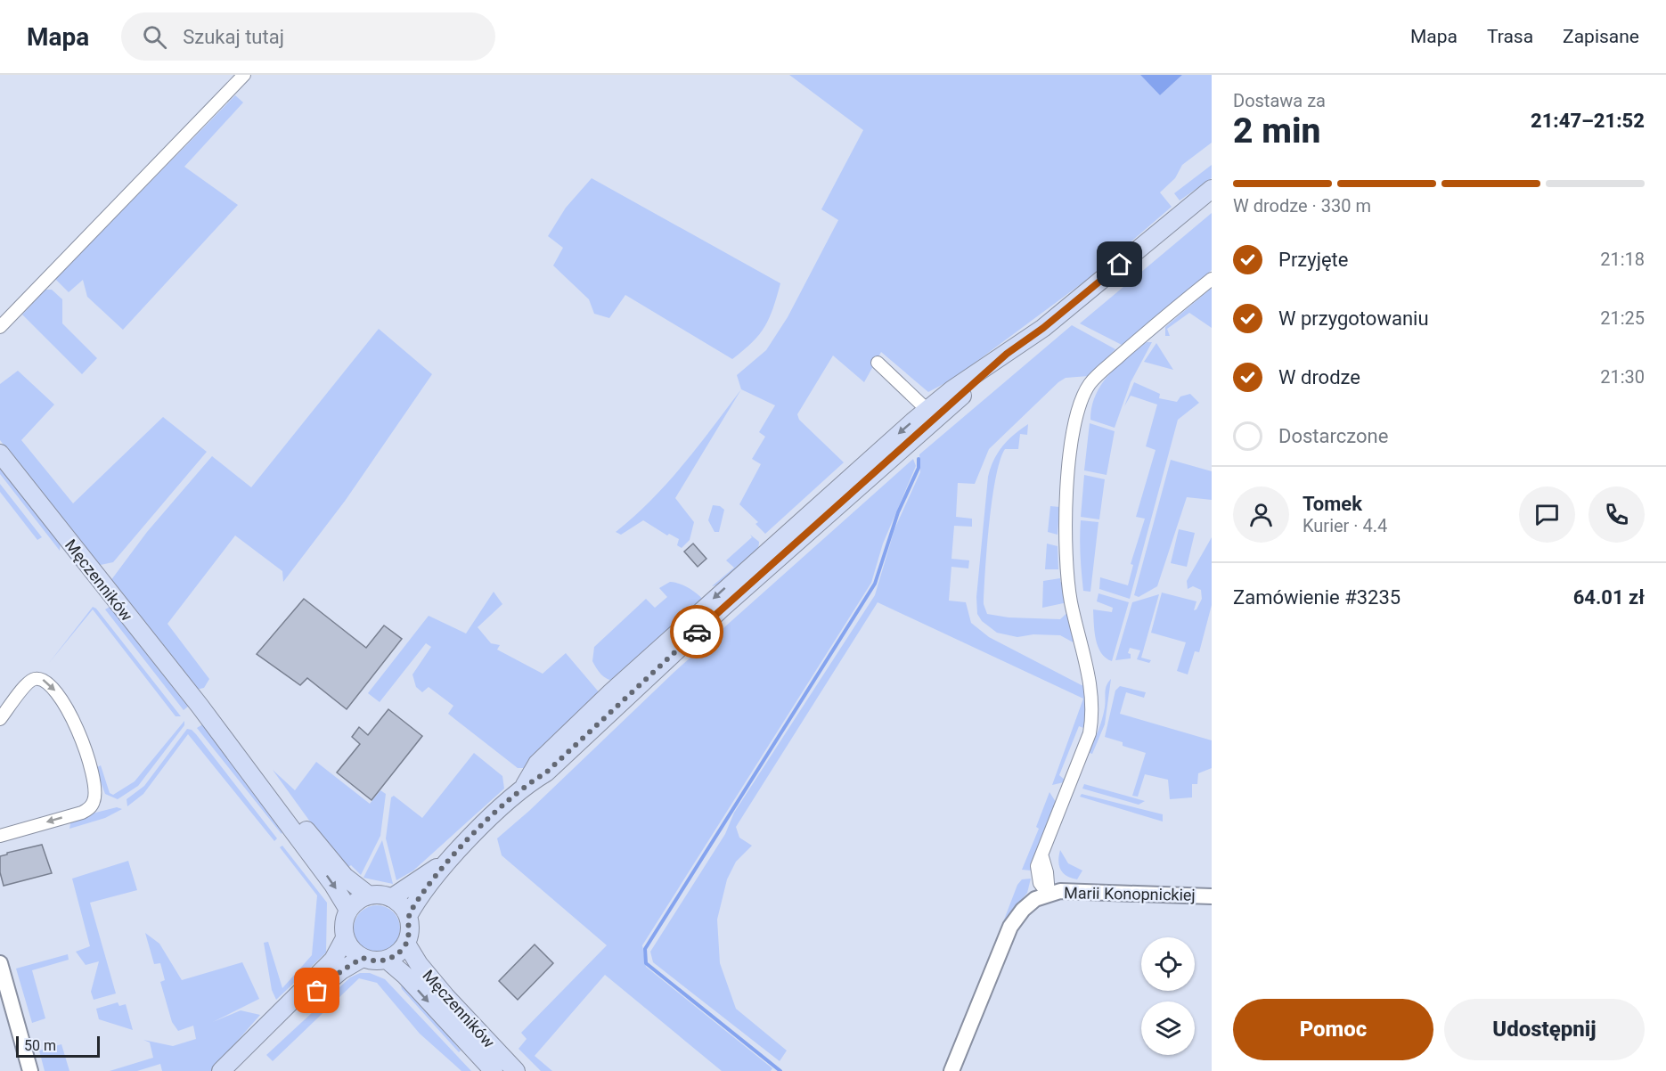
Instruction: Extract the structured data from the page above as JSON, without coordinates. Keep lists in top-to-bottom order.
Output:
{
  "streets": {
    "main road": ["Męczenników"],
    "street": ["Marii Konopnickiej"]
  },
  "scale_bar": "50 m",
  "page": {
    "header": "Mapa",
    "search": "Szukaj tutaj",
    "nav": ["Mapa", "Trasa", "Zapisane"],
    "heading": ["2 min", "Dostawa za", "21:47–21:52"],
    "panel": [
      "Tomek",
      "Kurier · 4.4",
      "Zamówienie #3235",
      "64.01 zł"
    ],
    "bar": "W drodze · 330 m",
    "list": [
      ["Przyjęte", "21:18"],
      ["W przygotowaniu", "21:25"],
      ["W drodze", "21:30"],
      "Dostarczone"
    ],
    "buttons": ["Pomoc", "Udostępnij"],
    "scale": "50 m"
  }
}
